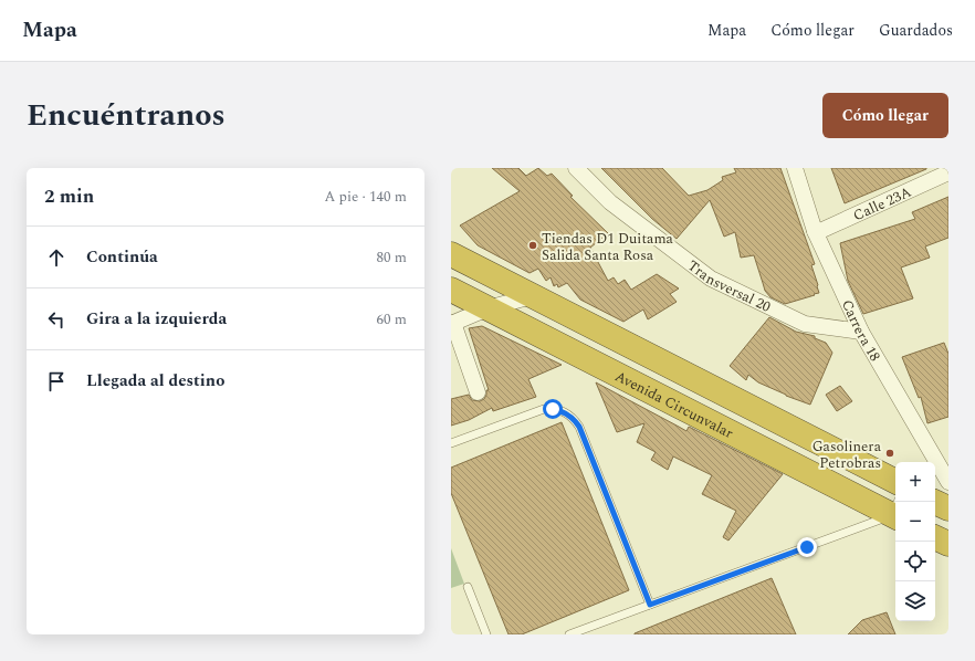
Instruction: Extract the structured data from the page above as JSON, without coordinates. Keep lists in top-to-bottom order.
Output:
{
  "streets": {
    "highway": ["Avenida Circunvalar"],
    "street": ["Calle 23A", "Transversal 20", "Carrera 18"]
  },
  "crossings": [
    ["Calle 23A", "Carrera 18"],
    ["Transversal 20", "Carrera 18"]
  ],
  "places": ["Tiendas D1 Duitama Salida Santa Rosa", "Gasolinera Petrobras"],
  "page": {
    "header": "Mapa",
    "nav": ["Mapa", "Cómo llegar", "Guardados"],
    "title": "Encuéntranos",
    "buttons": "Cómo llegar",
    "heading": ["2 min", "A pie · 140 m"],
    "list": [
      ["Continúa", "80 m"],
      ["Gira a la izquierda", "60 m"],
      "Llegada al destino"
    ],
    "map_buttons": ["+", "−"]
  }
}
